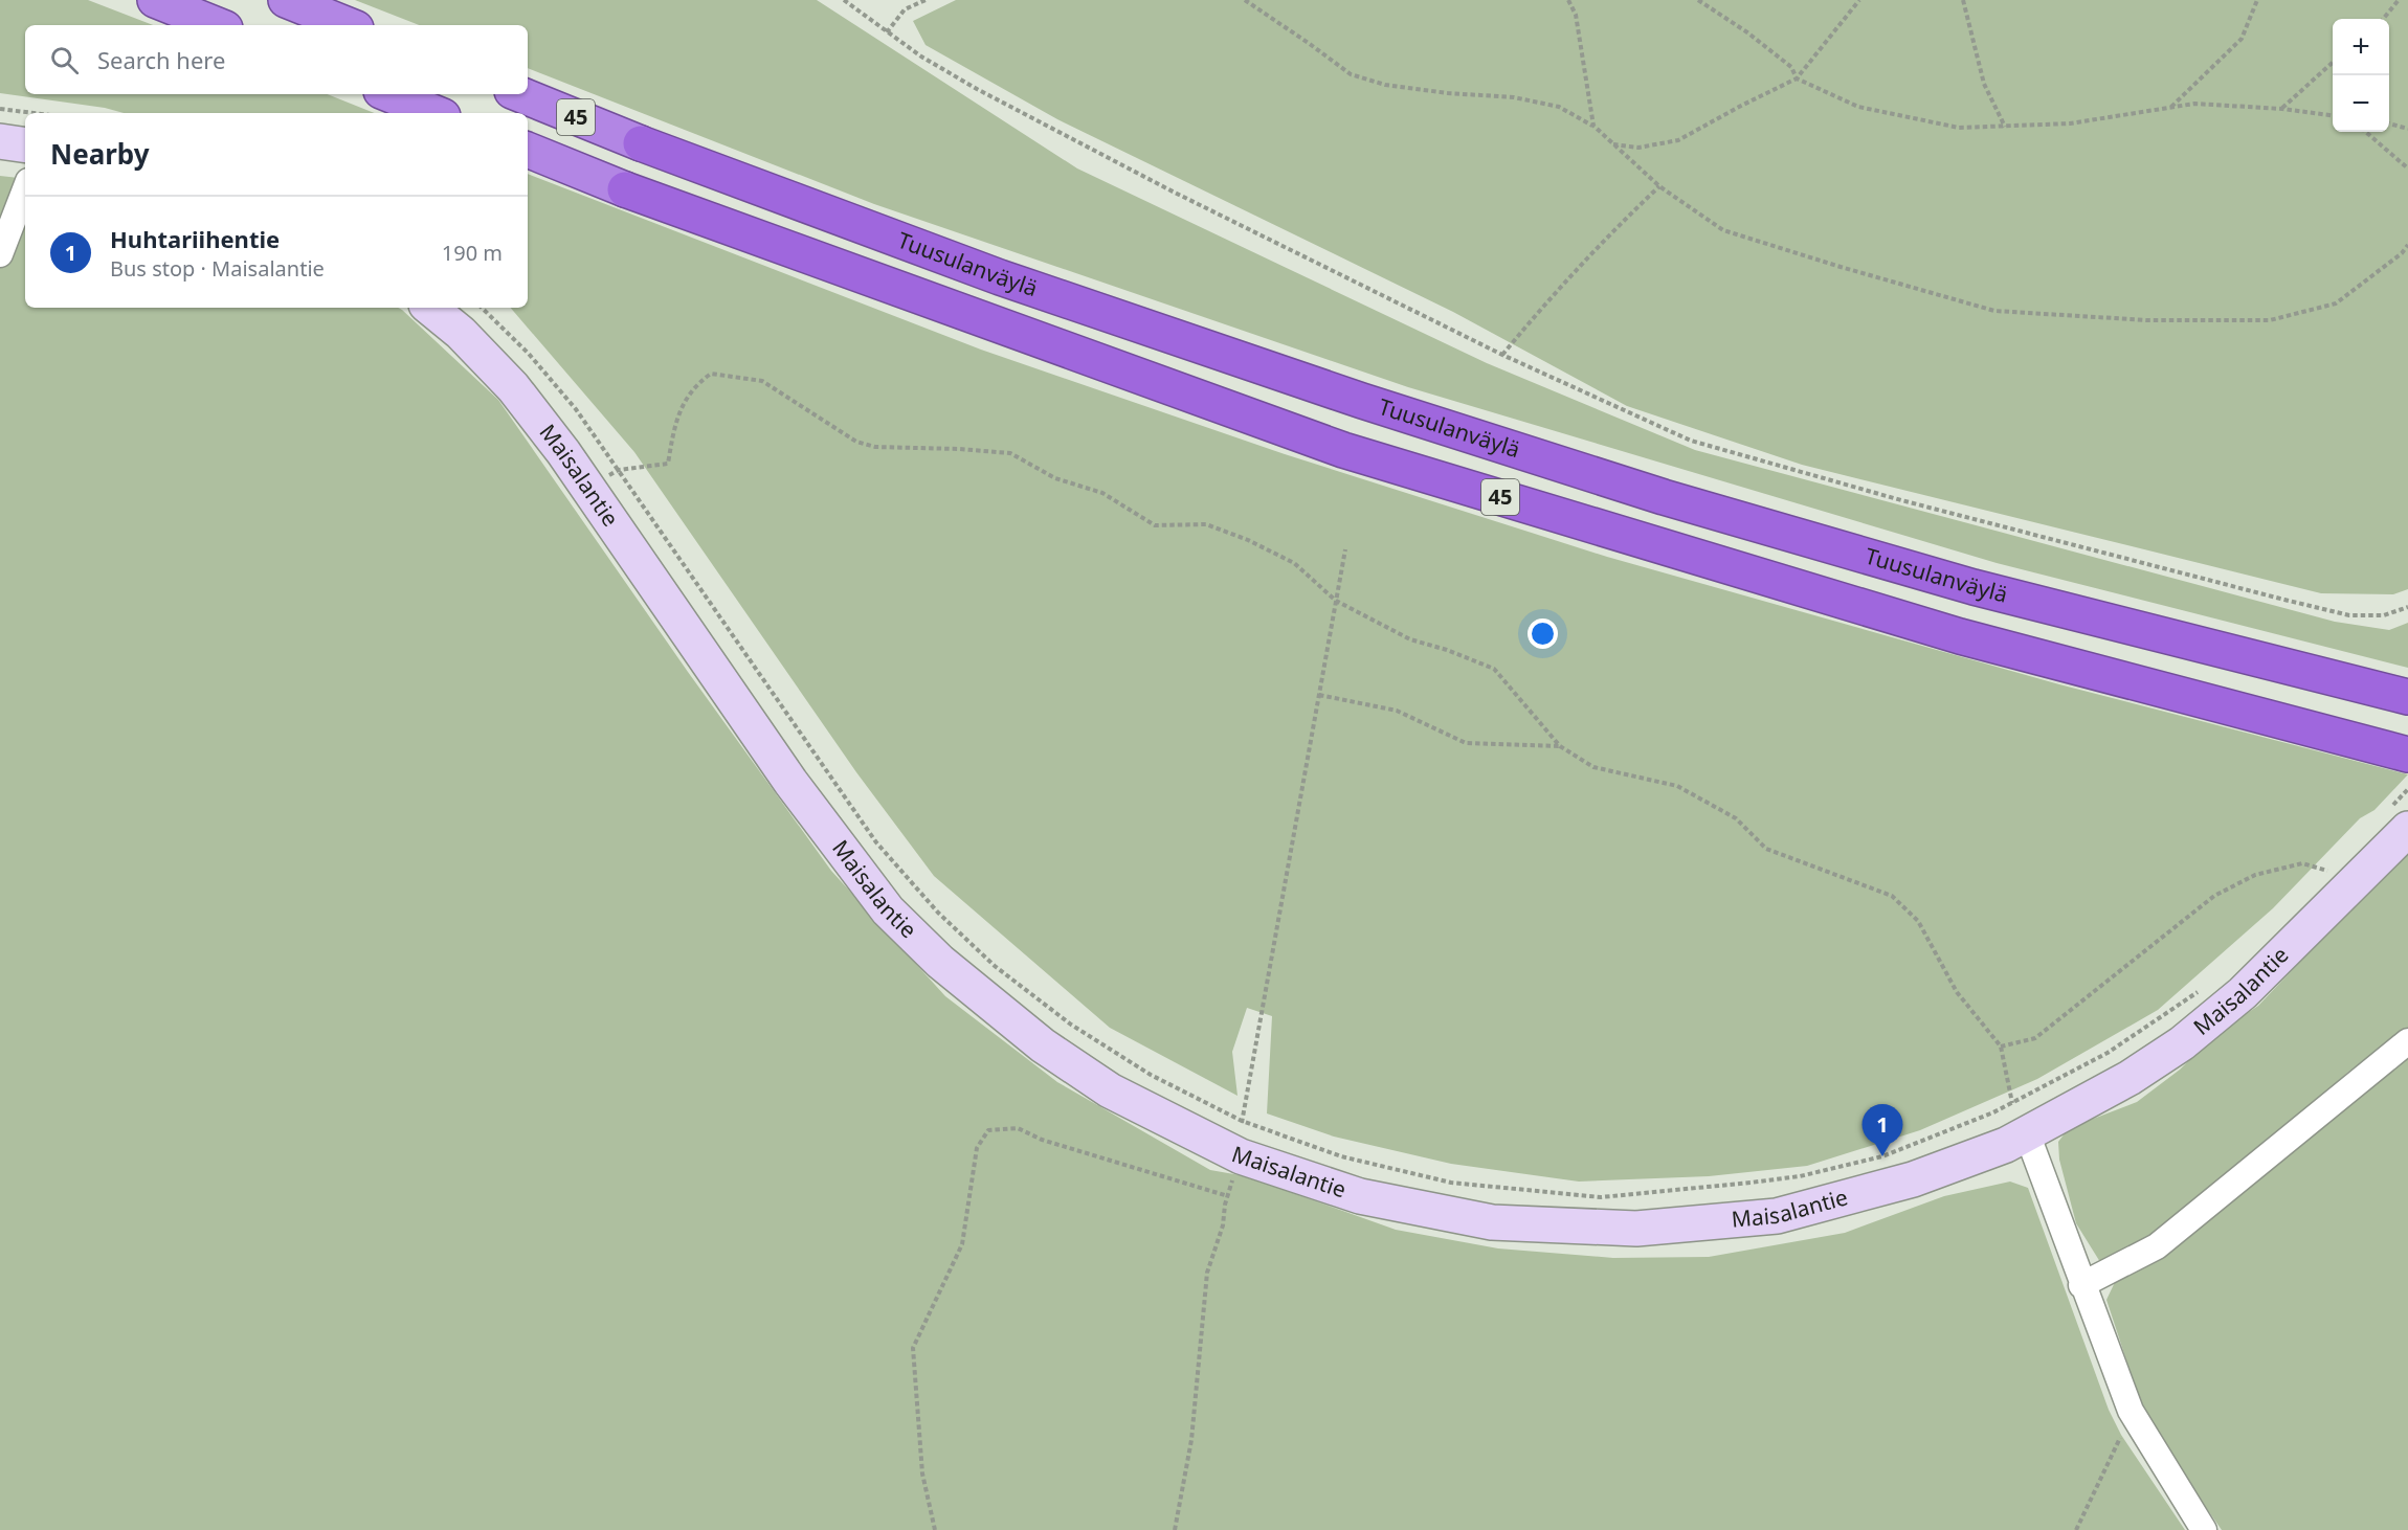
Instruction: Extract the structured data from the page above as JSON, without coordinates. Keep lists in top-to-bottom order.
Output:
{
  "streets": {
    "highway": ["45", "Tuusulanväylä"],
    "main road": ["Maisalantie"]
  },
  "page": {
    "map_buttons": ["+", "−"],
    "search": "Search here",
    "heading": "Nearby",
    "list": [
      {
        "mark": "1",
        "name": "Huhtariihentie",
        "note": "Bus stop · Maisalantie",
        "value": "190 m"
      }
    ],
    "pins": "1"
  }
}
